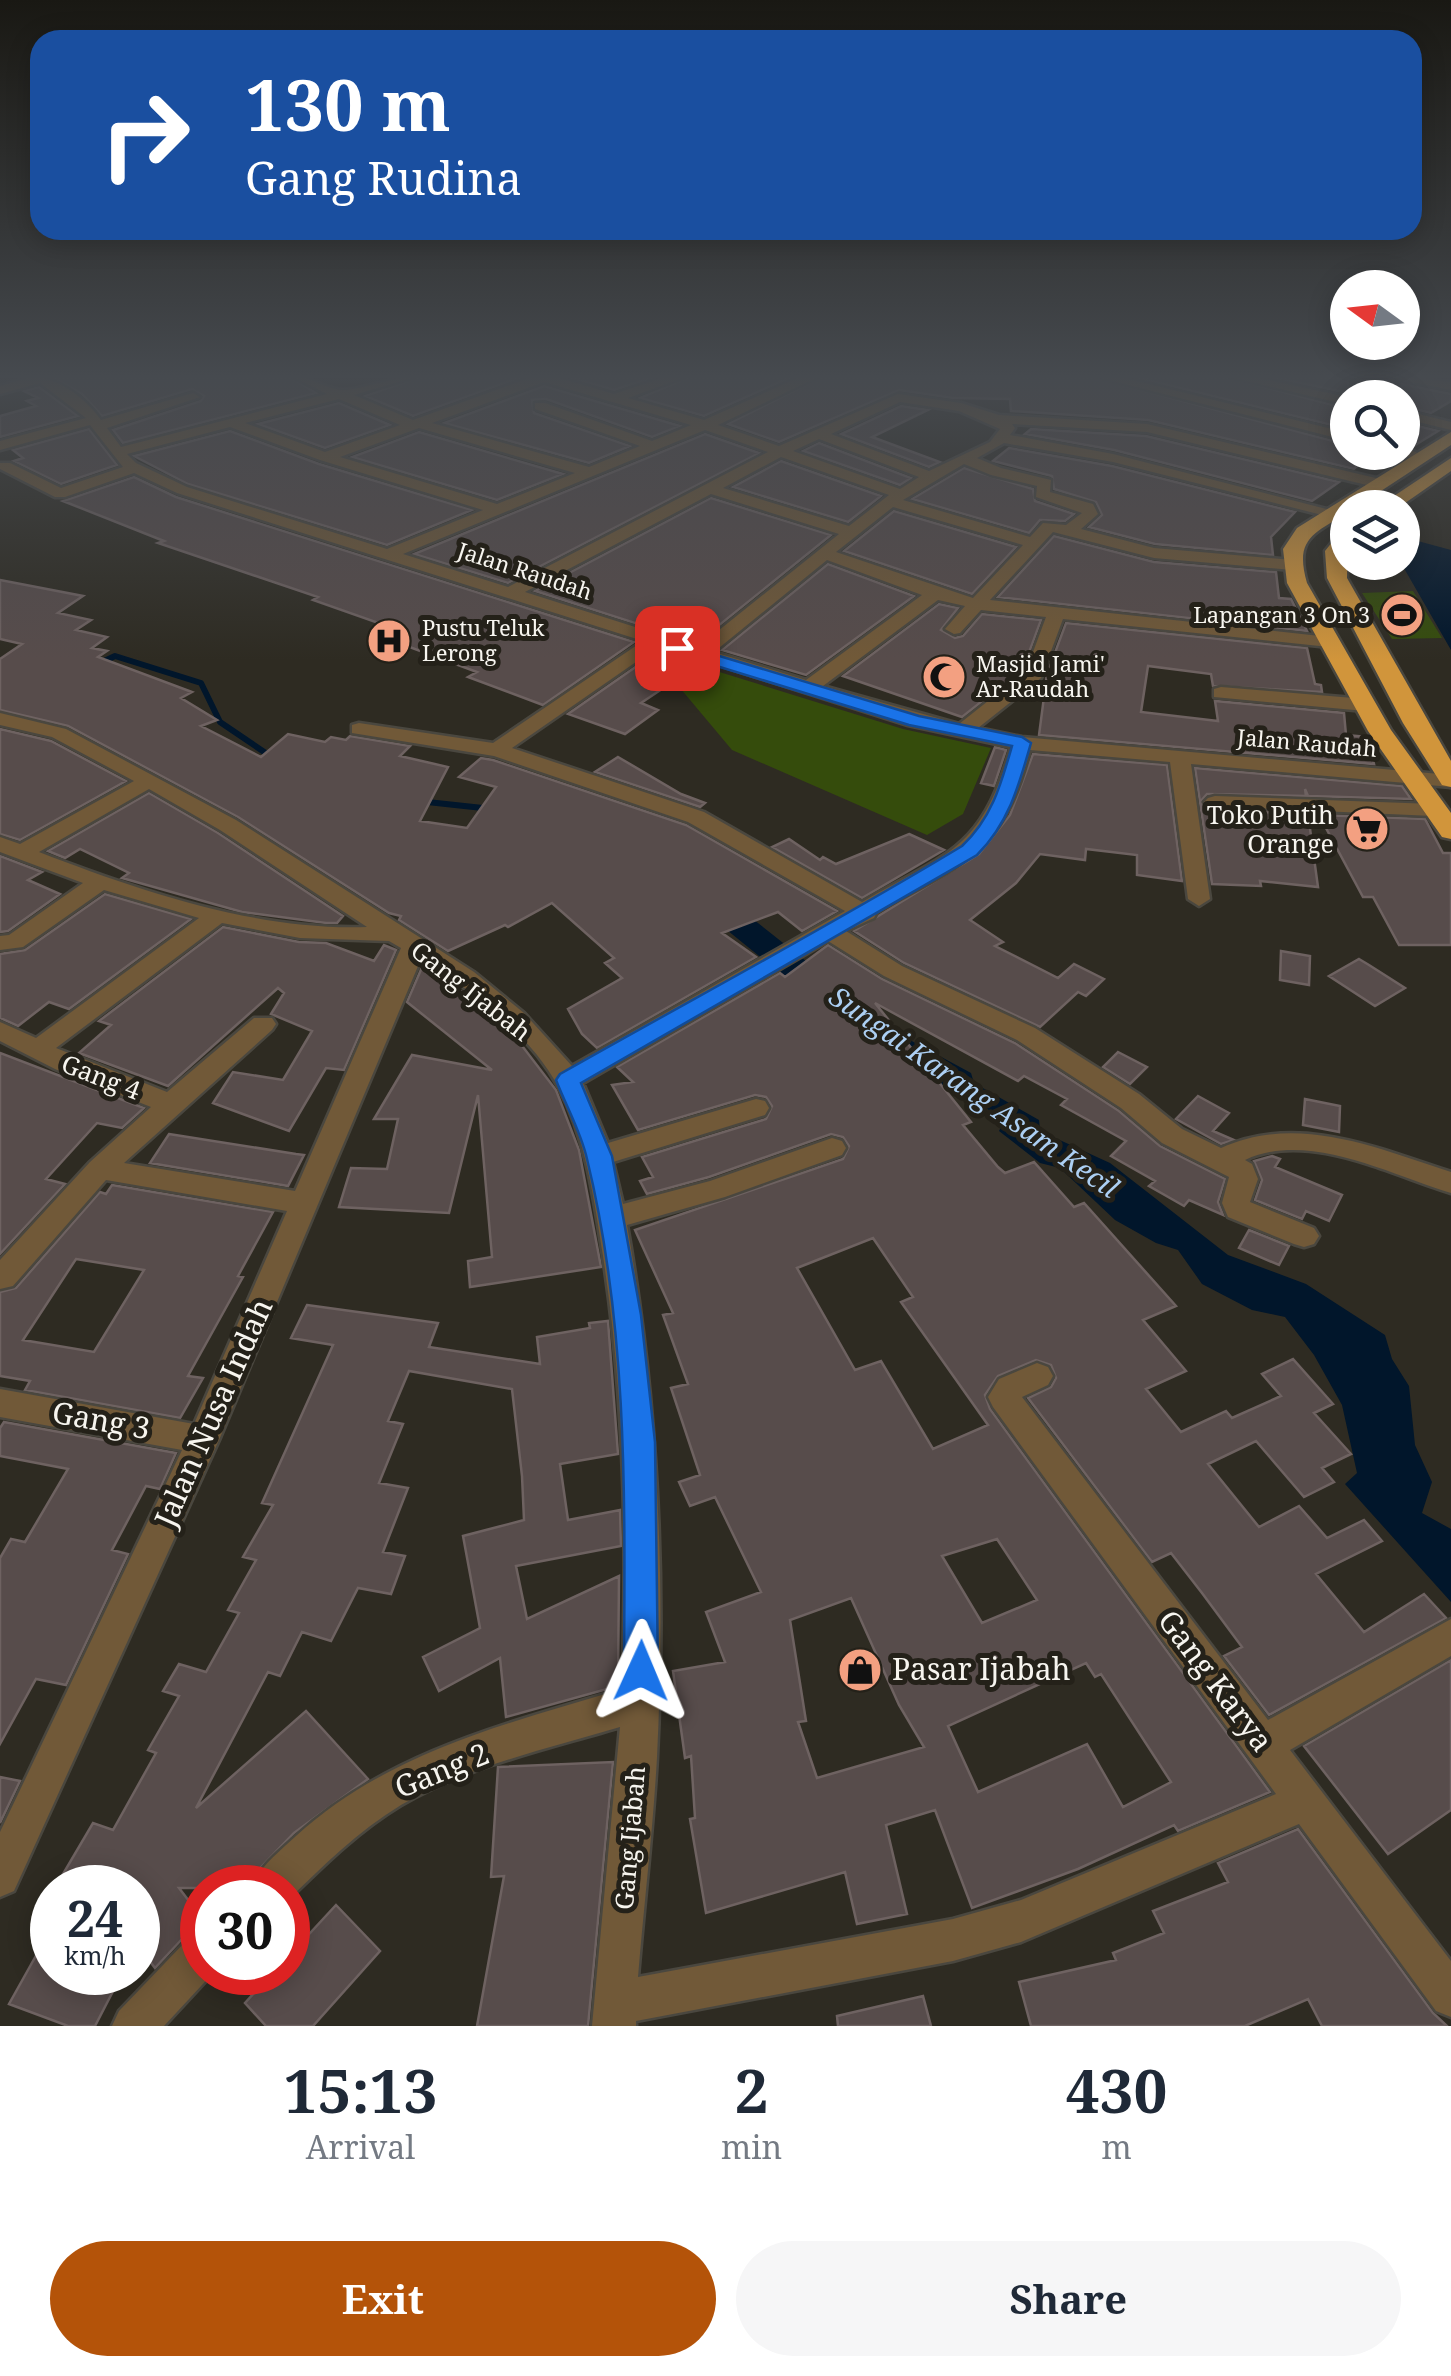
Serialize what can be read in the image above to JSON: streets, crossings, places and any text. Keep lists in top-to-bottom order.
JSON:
{
  "streets": {
    "street": [
      "Jalan Raudah",
      "Gang Ijabah",
      "Gang 4",
      "Jalan Nusa Indah",
      "Gang 3",
      "Gang Karya",
      "Gang 2"
    ]
  },
  "crossings": [
    ["Gang Ijabah", "Jalan Nusa Indah"],
    ["Gang Ijabah", "Gang 2"],
    ["Jalan Nusa Indah", "Gang 3"]
  ],
  "water": ["Sungai Karang Asam Kecil"],
  "places": {
    "sports": ["Lapangan 3 On 3"],
    "hospital": ["Pustu Teluk Lerong"],
    "mosque": ["Masjid Jami' Ar-Raudah"],
    "supermarket": ["Toko Putih Orange"],
    "shop": ["Pasar Ijabah"]
  },
  "north": "left",
  "page": {
    "turn": ["130 m", "Gang Rudina"],
    "speed": "24 km/h",
    "limit": "30",
    "eta": [
      "15:13",
      "Arrival",
      "2",
      "min",
      "430",
      "m"
    ],
    "buttons": ["Exit", "Share"]
  }
}
